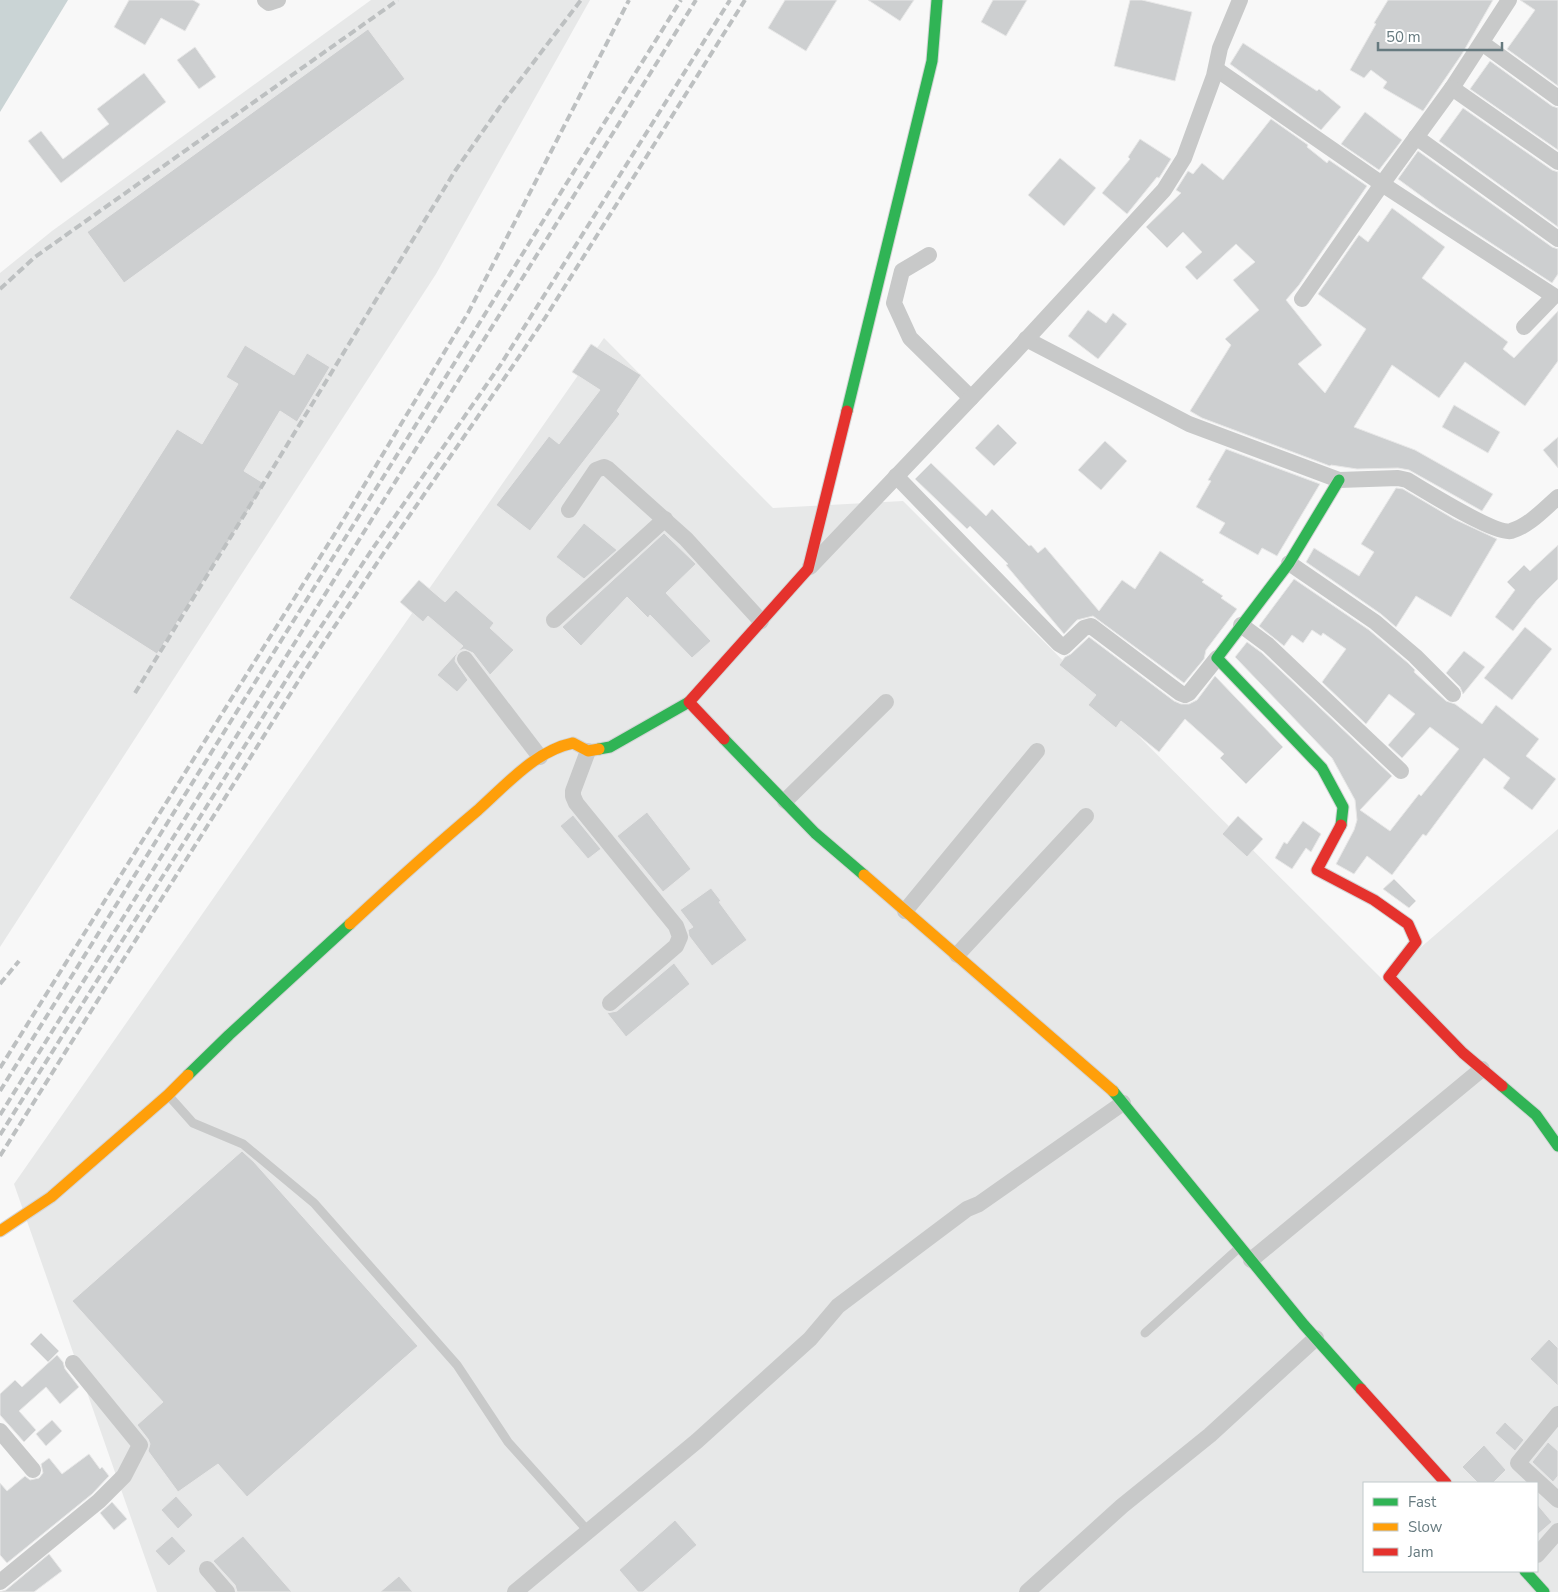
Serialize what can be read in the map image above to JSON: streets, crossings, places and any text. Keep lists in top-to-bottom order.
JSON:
{
  "legend": ["Fast", "Slow", "Jam"],
  "scale_bar": "50 m"
}
